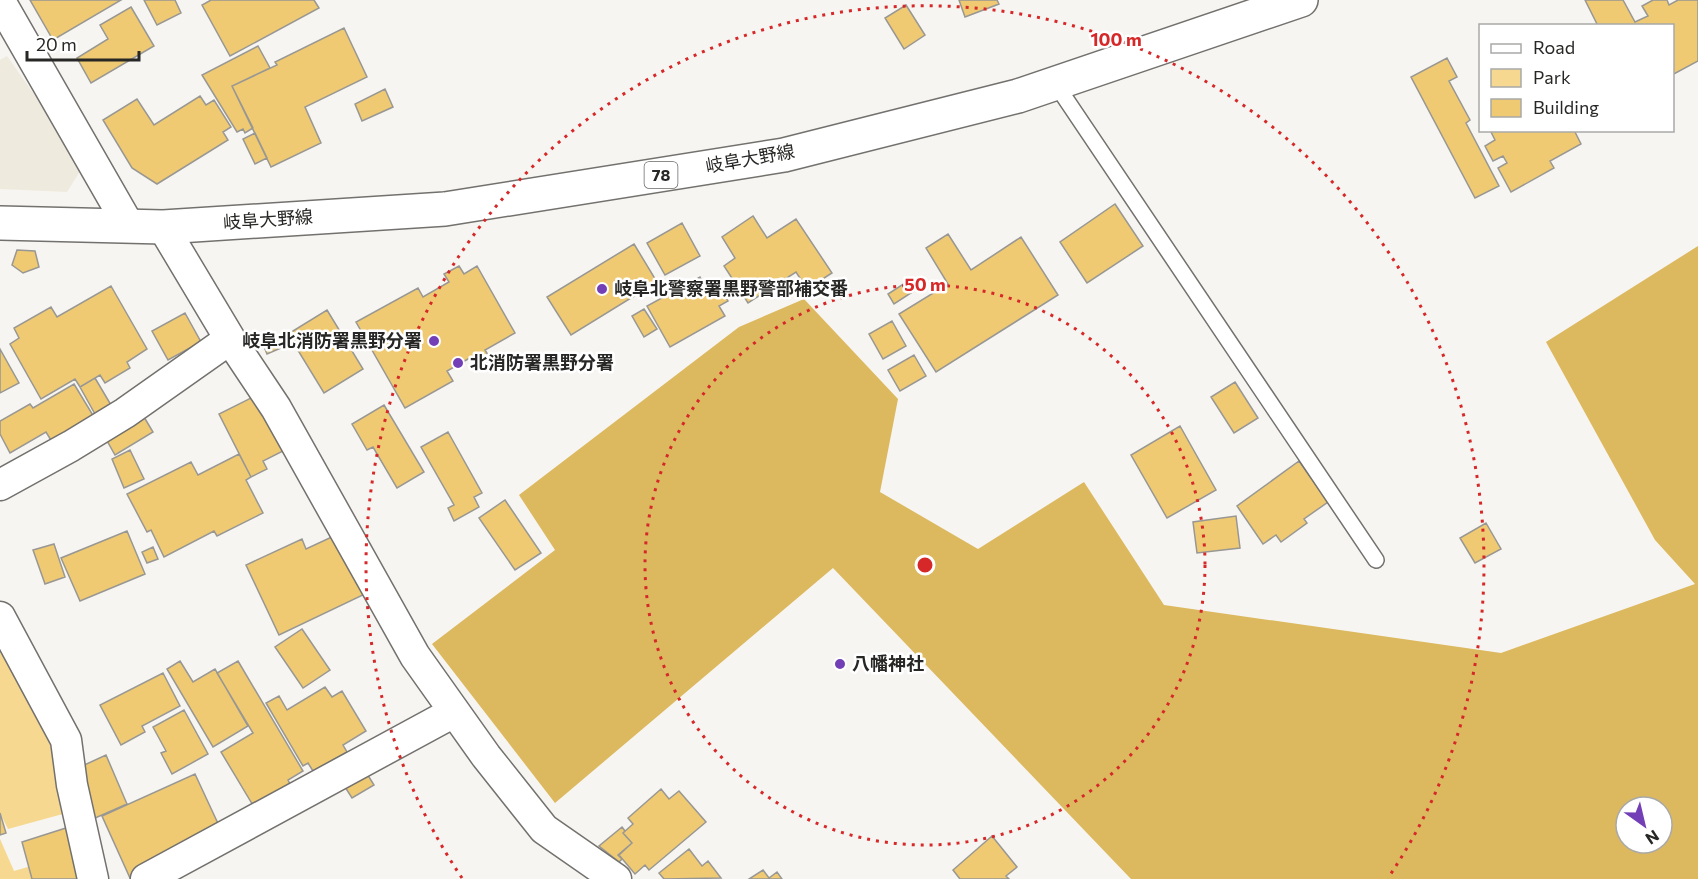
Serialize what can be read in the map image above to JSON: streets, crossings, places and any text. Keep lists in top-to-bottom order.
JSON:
{
  "streets": {
    "main road": ["岐阜大野線", "78"]
  },
  "places": [
    "岐阜北警察署黒野警部補交番",
    "岐阜北消防署黒野分署",
    "北消防署黒野分署",
    "八幡神社"
  ],
  "legend": ["Road", "Park", "Building"],
  "scale_bar": "20 m",
  "north": "bottom right",
  "rings": ["100 m", "50 m"]
}
